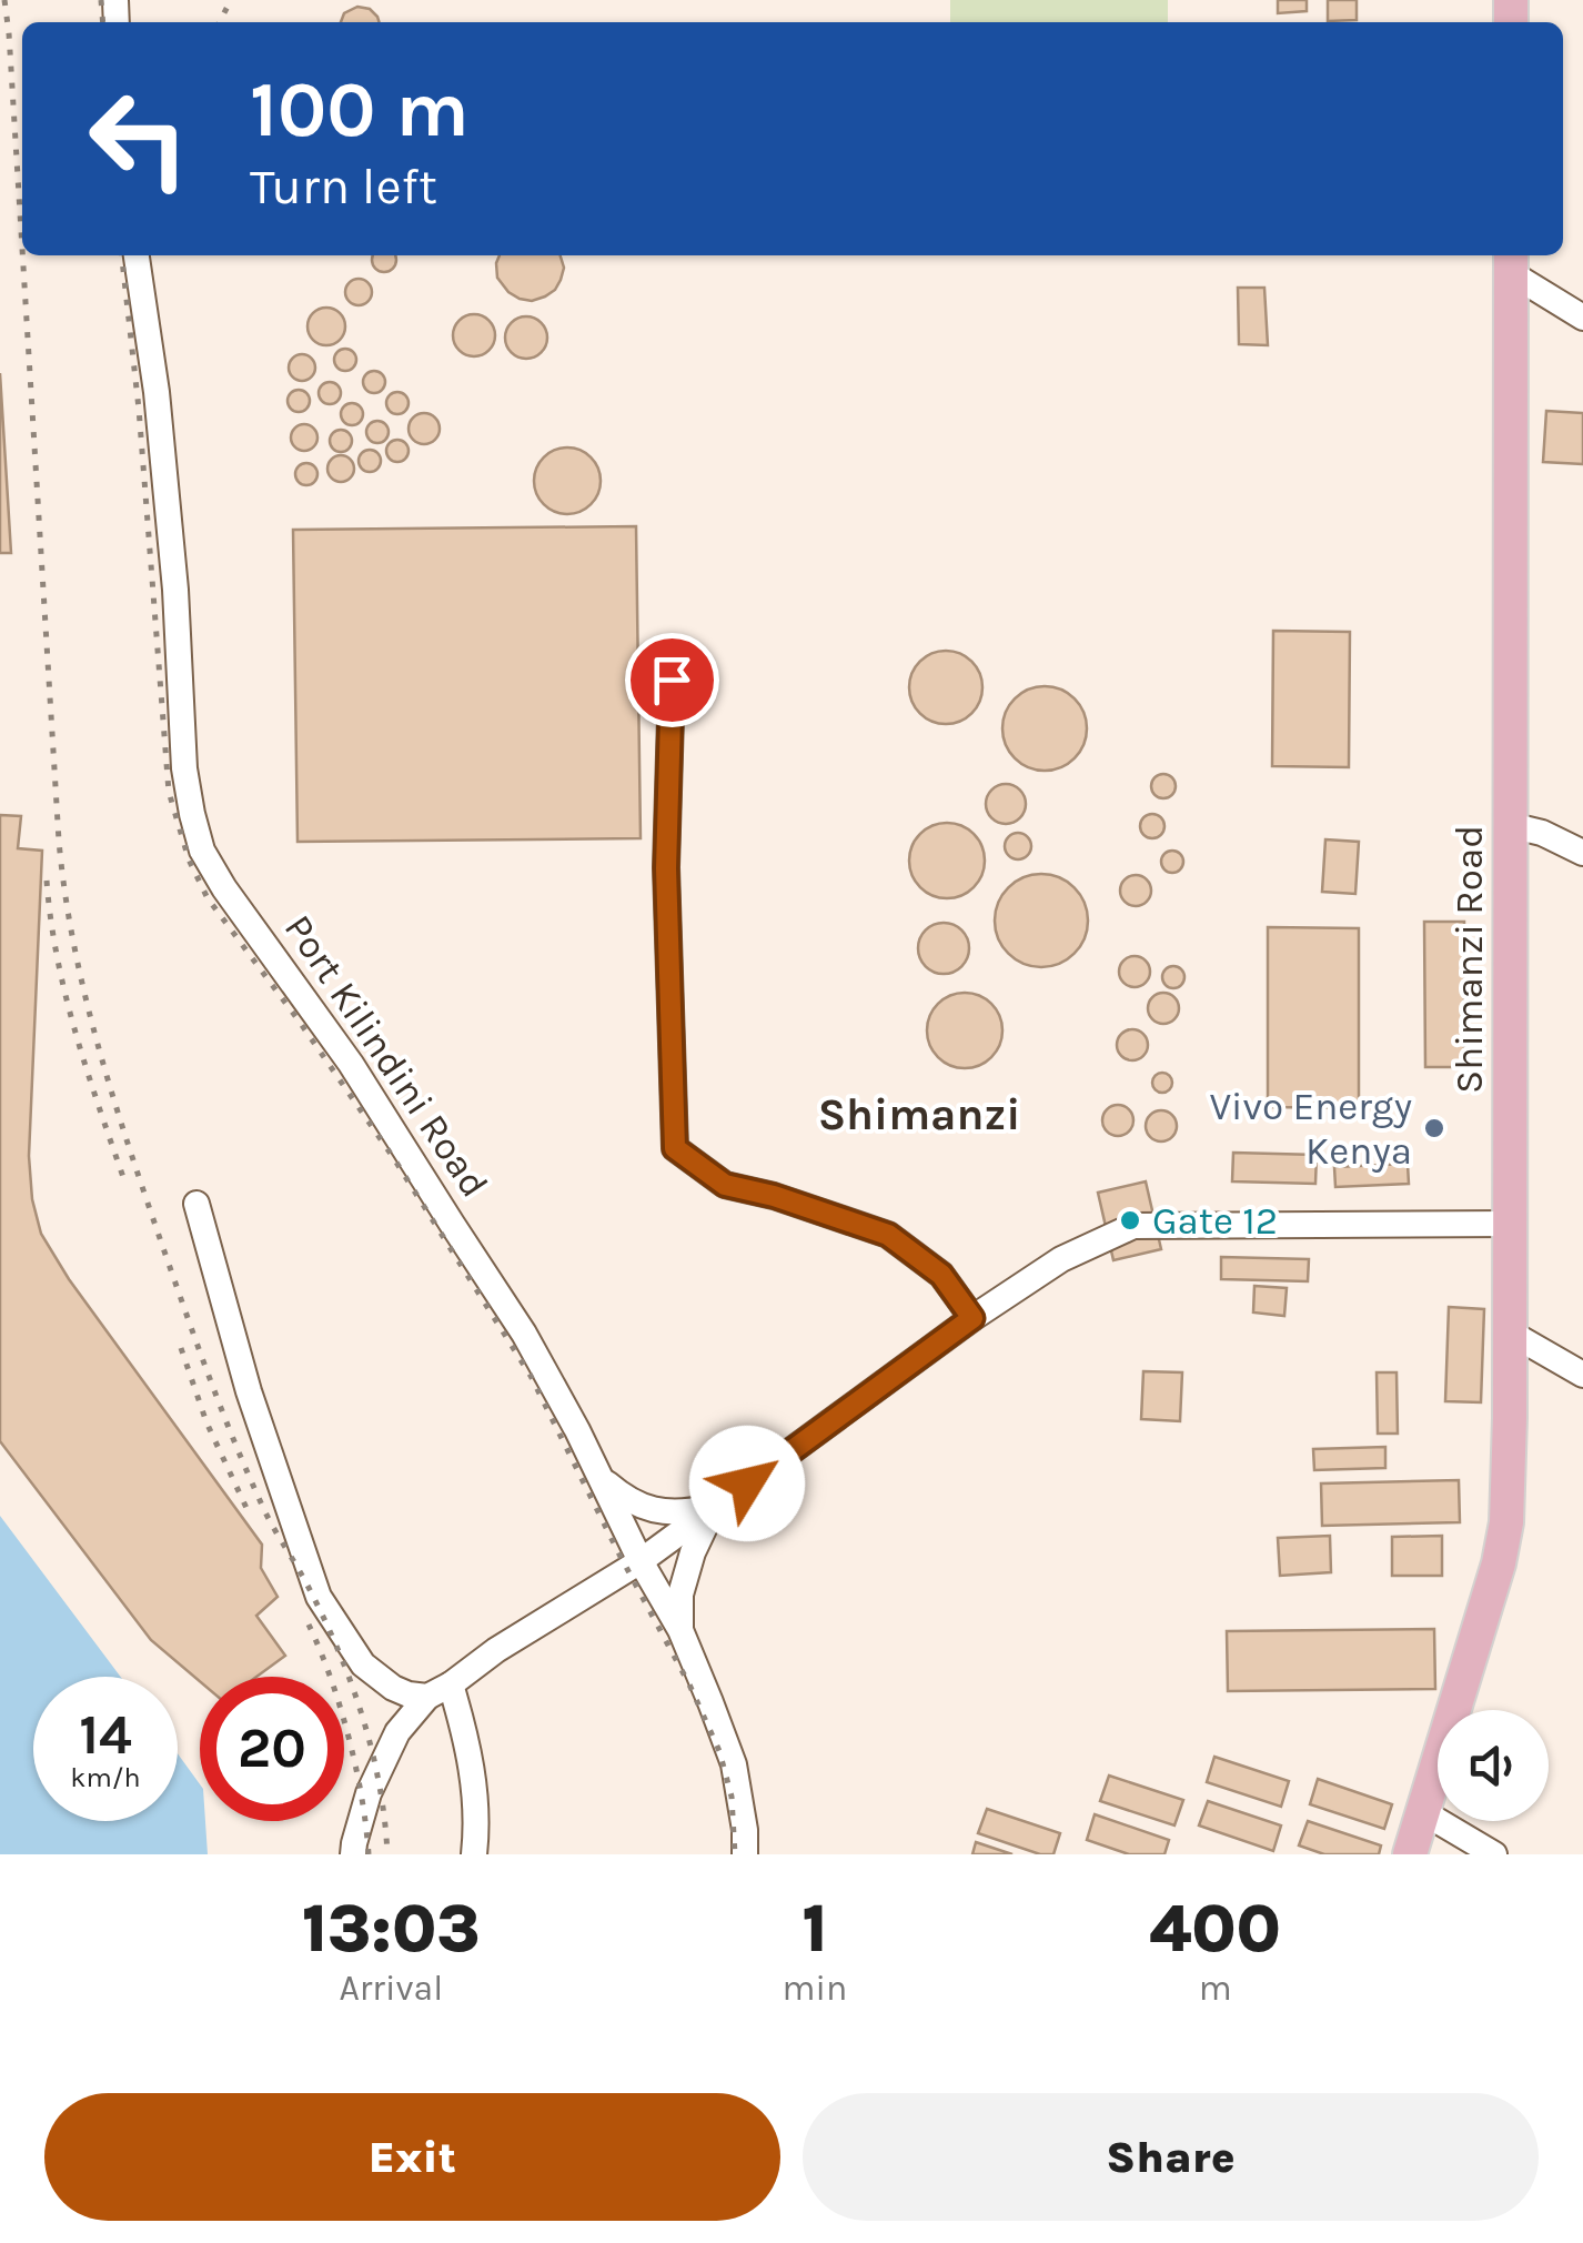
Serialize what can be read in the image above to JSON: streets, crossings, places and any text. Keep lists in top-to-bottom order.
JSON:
{
  "streets": {
    "main road": ["Shimanzi Road"],
    "street": ["Port Kilindini Road"]
  },
  "districts": ["Shimanzi"],
  "places": ["Vivo Energy Kenya", "Gate 12"],
  "page": {
    "turn": ["100 m", "Turn left"],
    "speed": "14 km/h",
    "limit": "20",
    "eta": [
      "13:03",
      "Arrival",
      "1",
      "min",
      "400",
      "m"
    ],
    "buttons": ["Exit", "Share"]
  }
}
